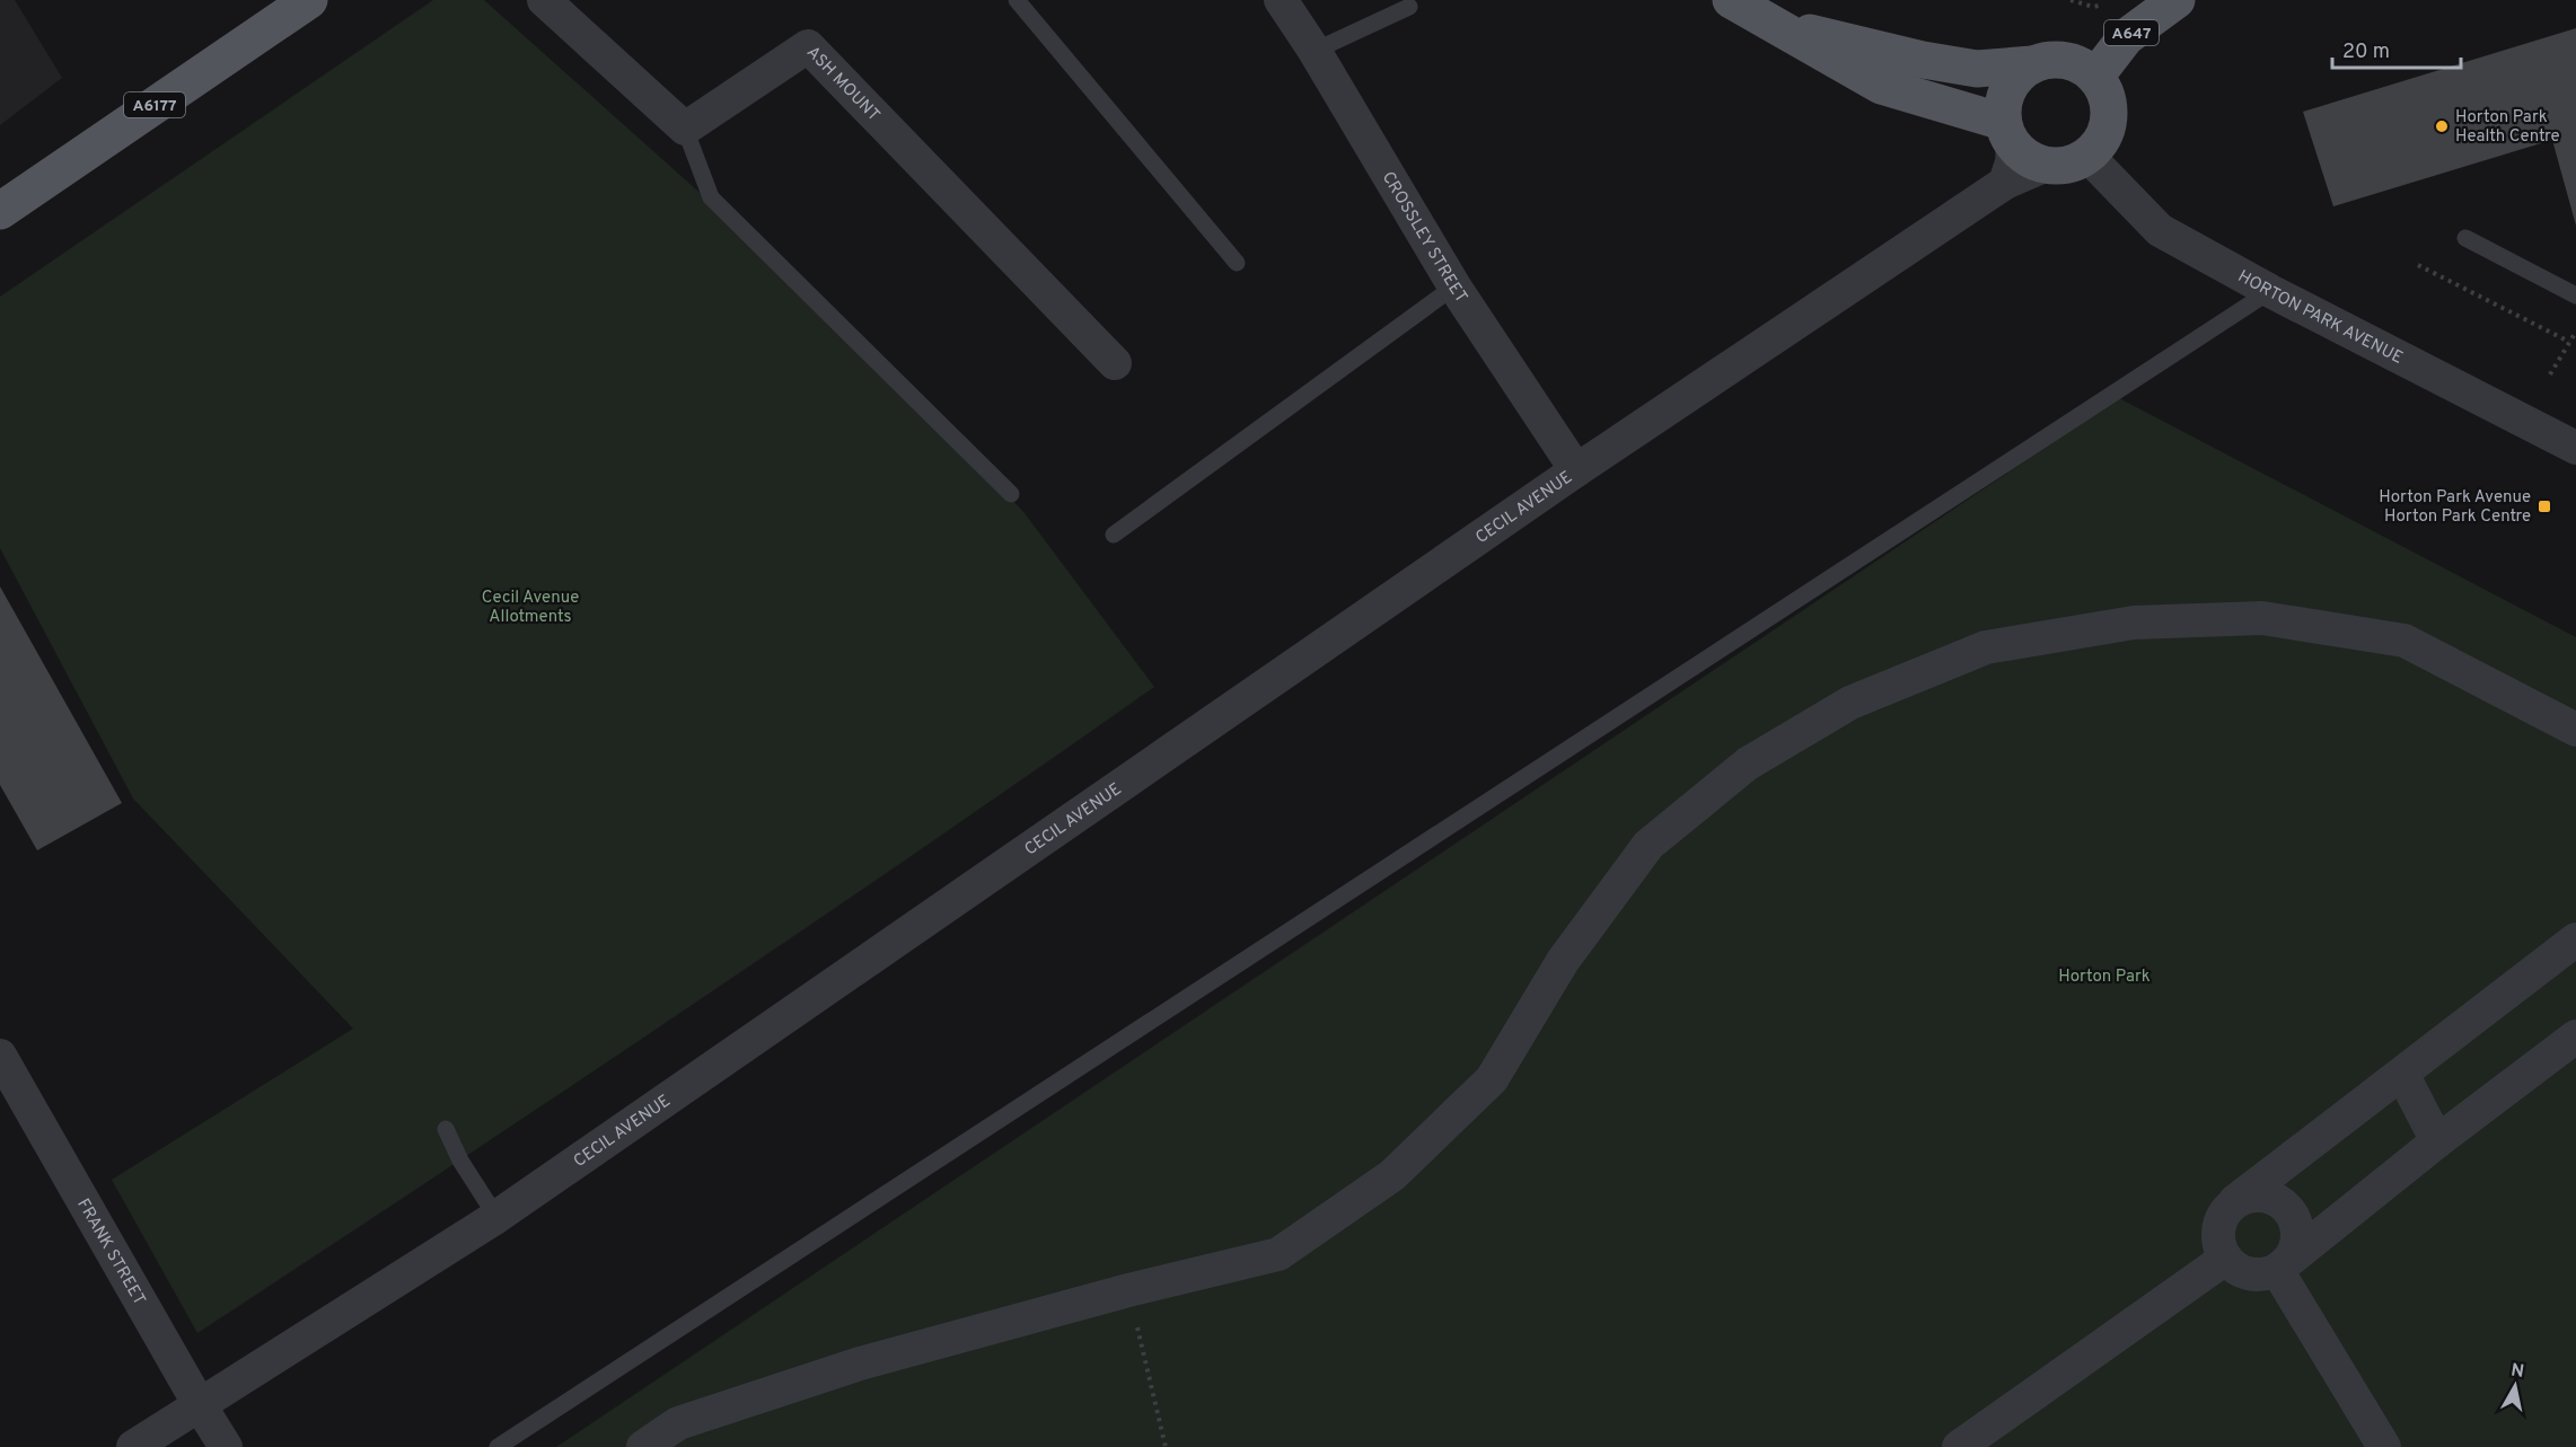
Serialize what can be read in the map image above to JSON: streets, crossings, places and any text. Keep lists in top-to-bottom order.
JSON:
{
  "streets": {
    "main road": ["A647", "A6177"],
    "street": [
      "ASH MOUNT",
      "CROSSLEY STREET",
      "HORTON PARK AVENUE",
      "CECIL AVENUE",
      "FRANK STREET"
    ]
  },
  "crossings": [
    ["A647", "HORTON PARK AVENUE"],
    ["A647", "CECIL AVENUE"],
    ["CROSSLEY STREET", "CECIL AVENUE"],
    ["HORTON PARK AVENUE", "CECIL AVENUE"],
    ["CECIL AVENUE", "FRANK STREET"]
  ],
  "parks": ["Cecil Avenue Allotments", "Horton Park"],
  "places": {
    "other": ["Horton Park Health Centre"],
    "transit": ["Horton Park Avenue Horton Park Centre"]
  },
  "scale_bar": "20 m",
  "north": "top"
}
